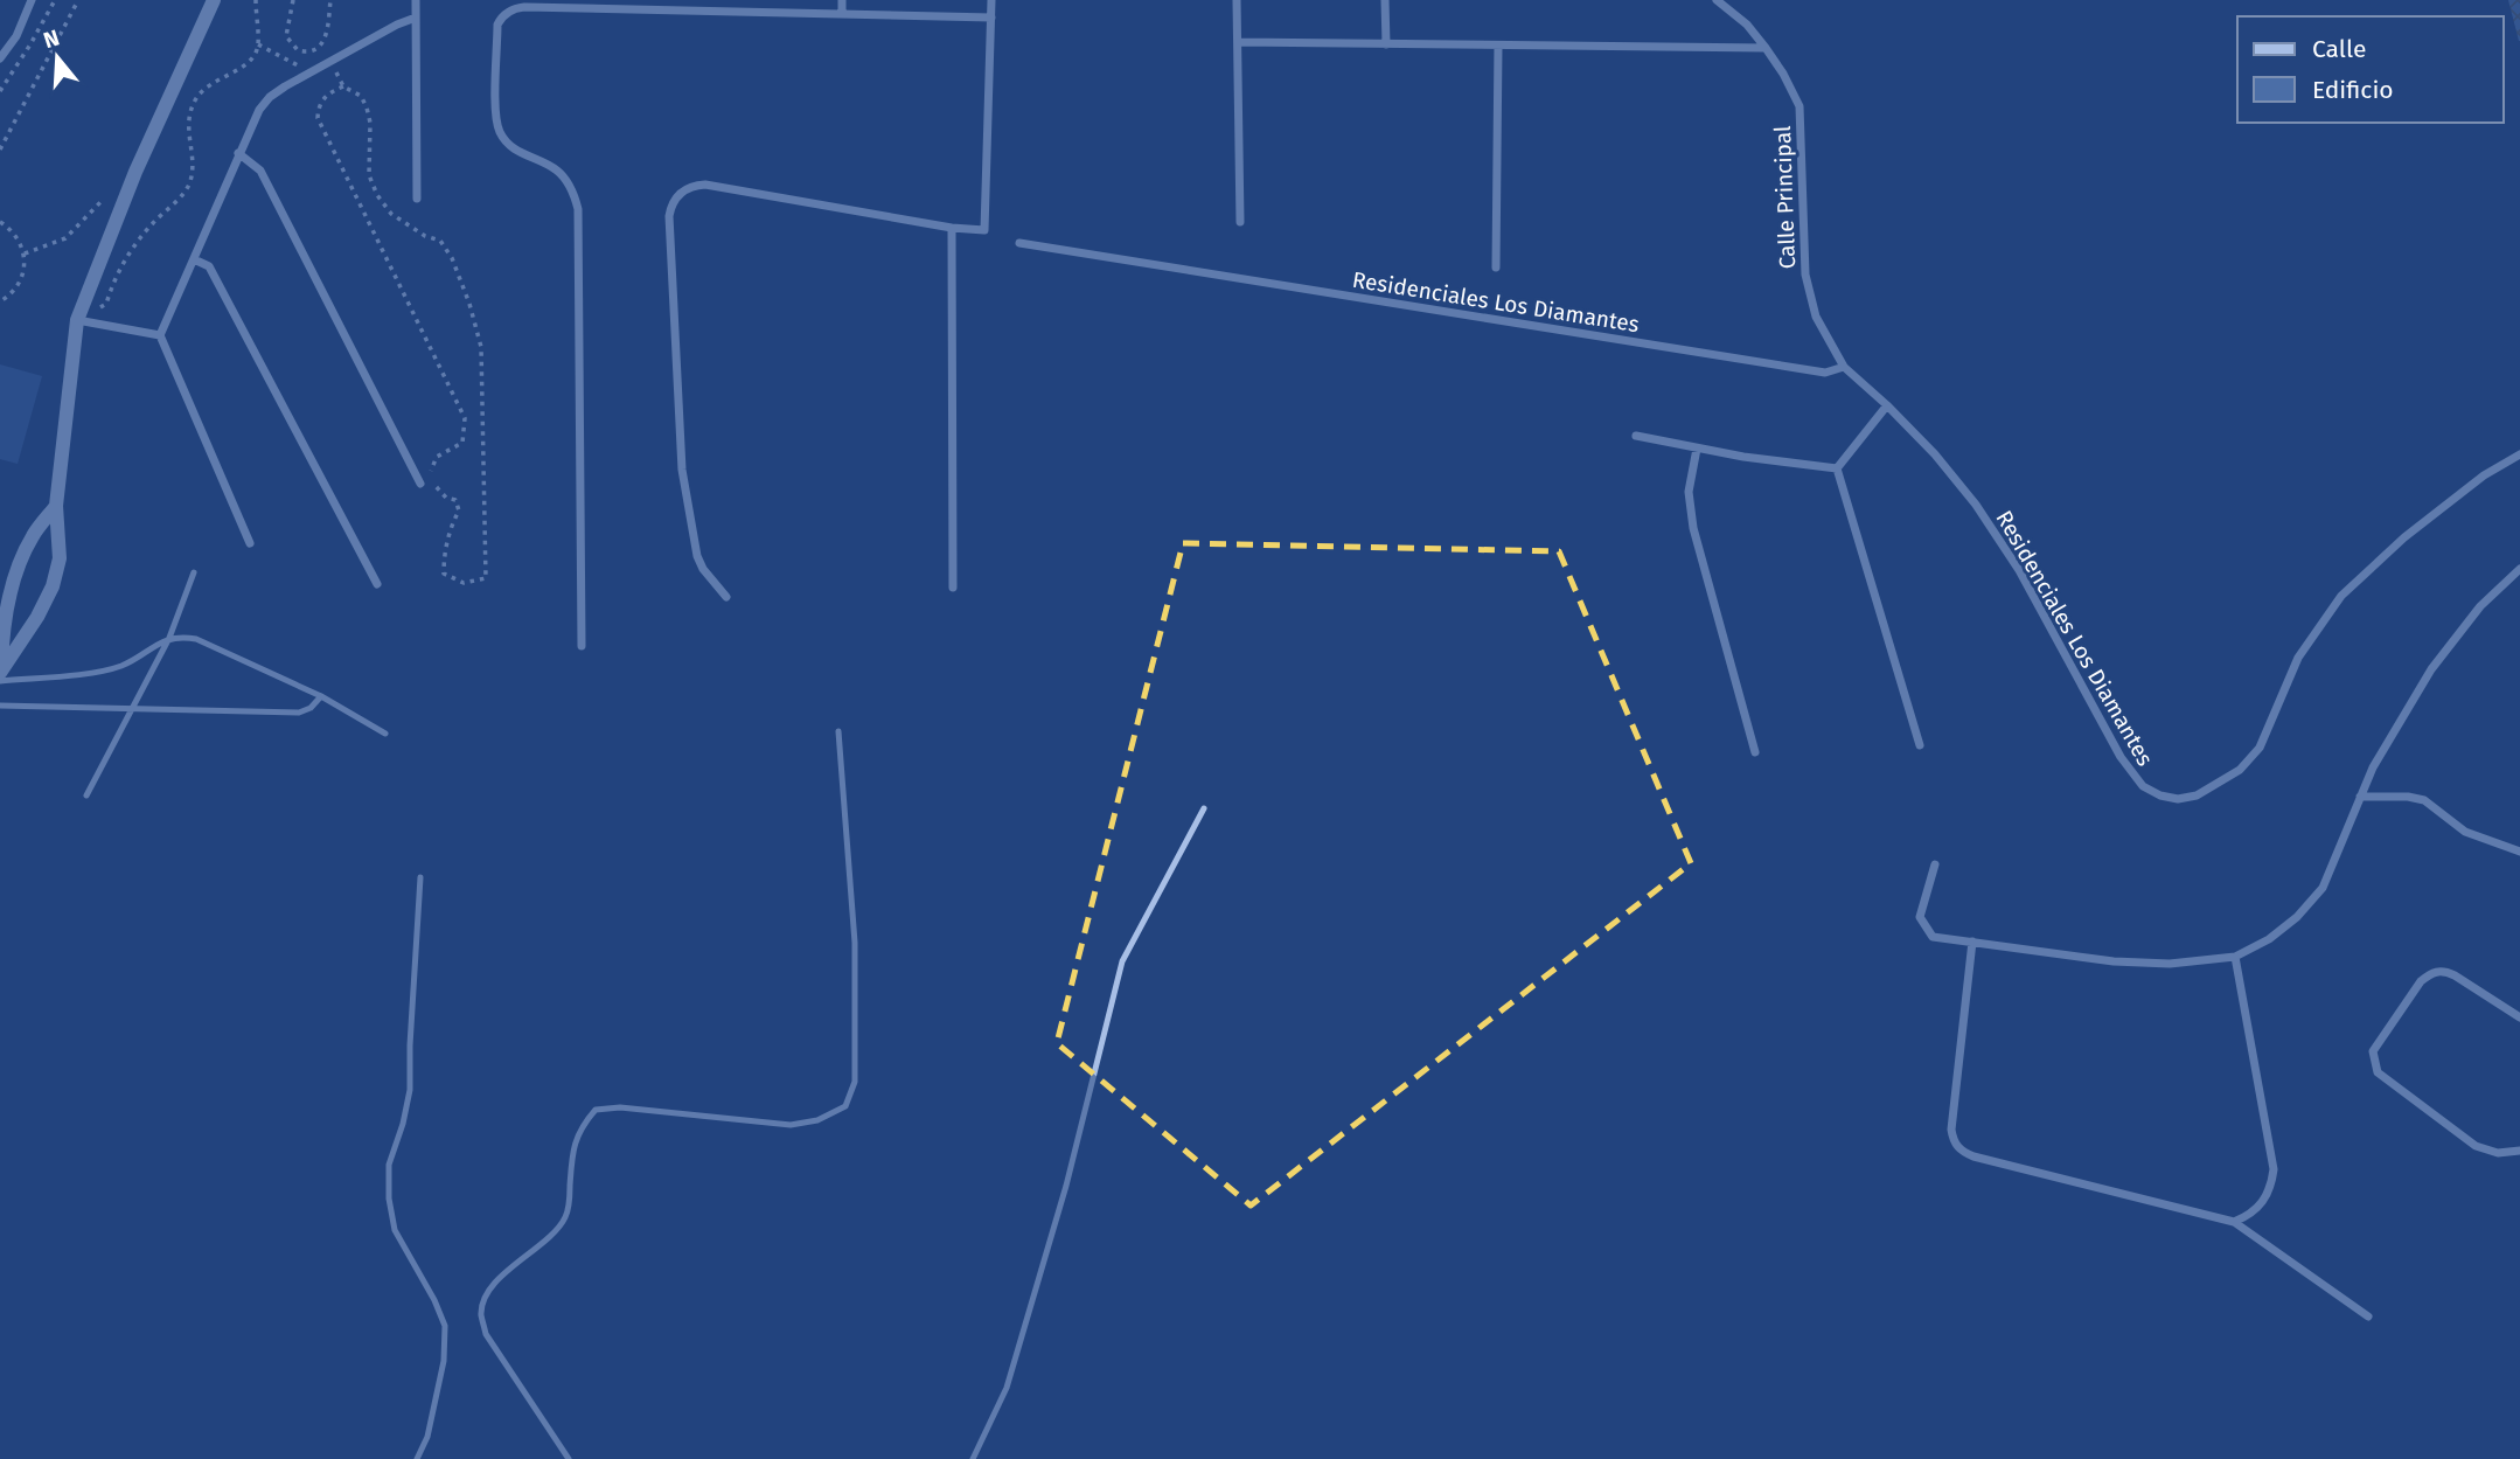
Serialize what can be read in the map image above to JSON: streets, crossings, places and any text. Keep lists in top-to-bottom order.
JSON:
{
  "streets": {
    "street": ["Calle Principal", "Residenciales Los Diamantes"]
  },
  "crossings": [
    ["Calle Principal", "Residenciales Los Diamantes"]
  ],
  "legend": ["Calle", "Edificio"],
  "north": "top"
}
